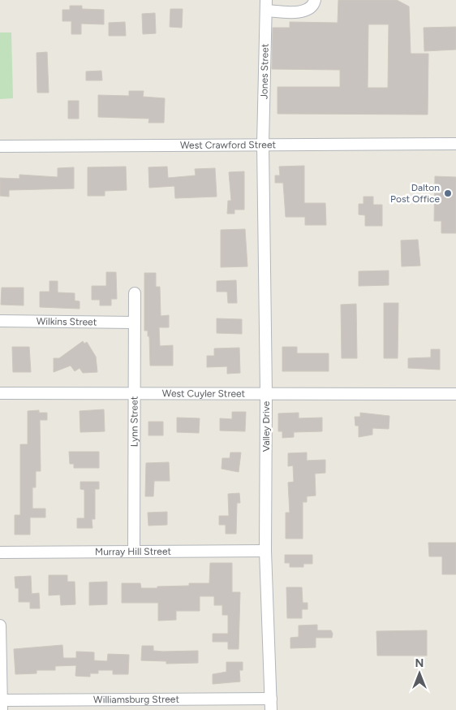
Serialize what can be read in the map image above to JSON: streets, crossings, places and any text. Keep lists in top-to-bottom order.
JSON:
{
  "streets": {
    "street": [
      "Jones Street",
      "West Crawford Street",
      "Wilkins Street",
      "West Cuyler Street",
      "Lynn Street",
      "Valley Drive",
      "Murray Hill Street",
      "Williamsburg Street"
    ]
  },
  "crossings": [
    ["Jones Street", "West Crawford Street"],
    ["Jones Street", "Valley Drive"],
    ["West Crawford Street", "Valley Drive"],
    ["Wilkins Street", "Lynn Street"],
    ["West Cuyler Street", "Lynn Street"],
    ["West Cuyler Street", "Valley Drive"],
    ["Lynn Street", "Murray Hill Street"],
    ["Valley Drive", "Murray Hill Street"],
    ["Valley Drive", "Williamsburg Street"]
  ],
  "places": ["Dalton Post Office"],
  "north": "top"
}
